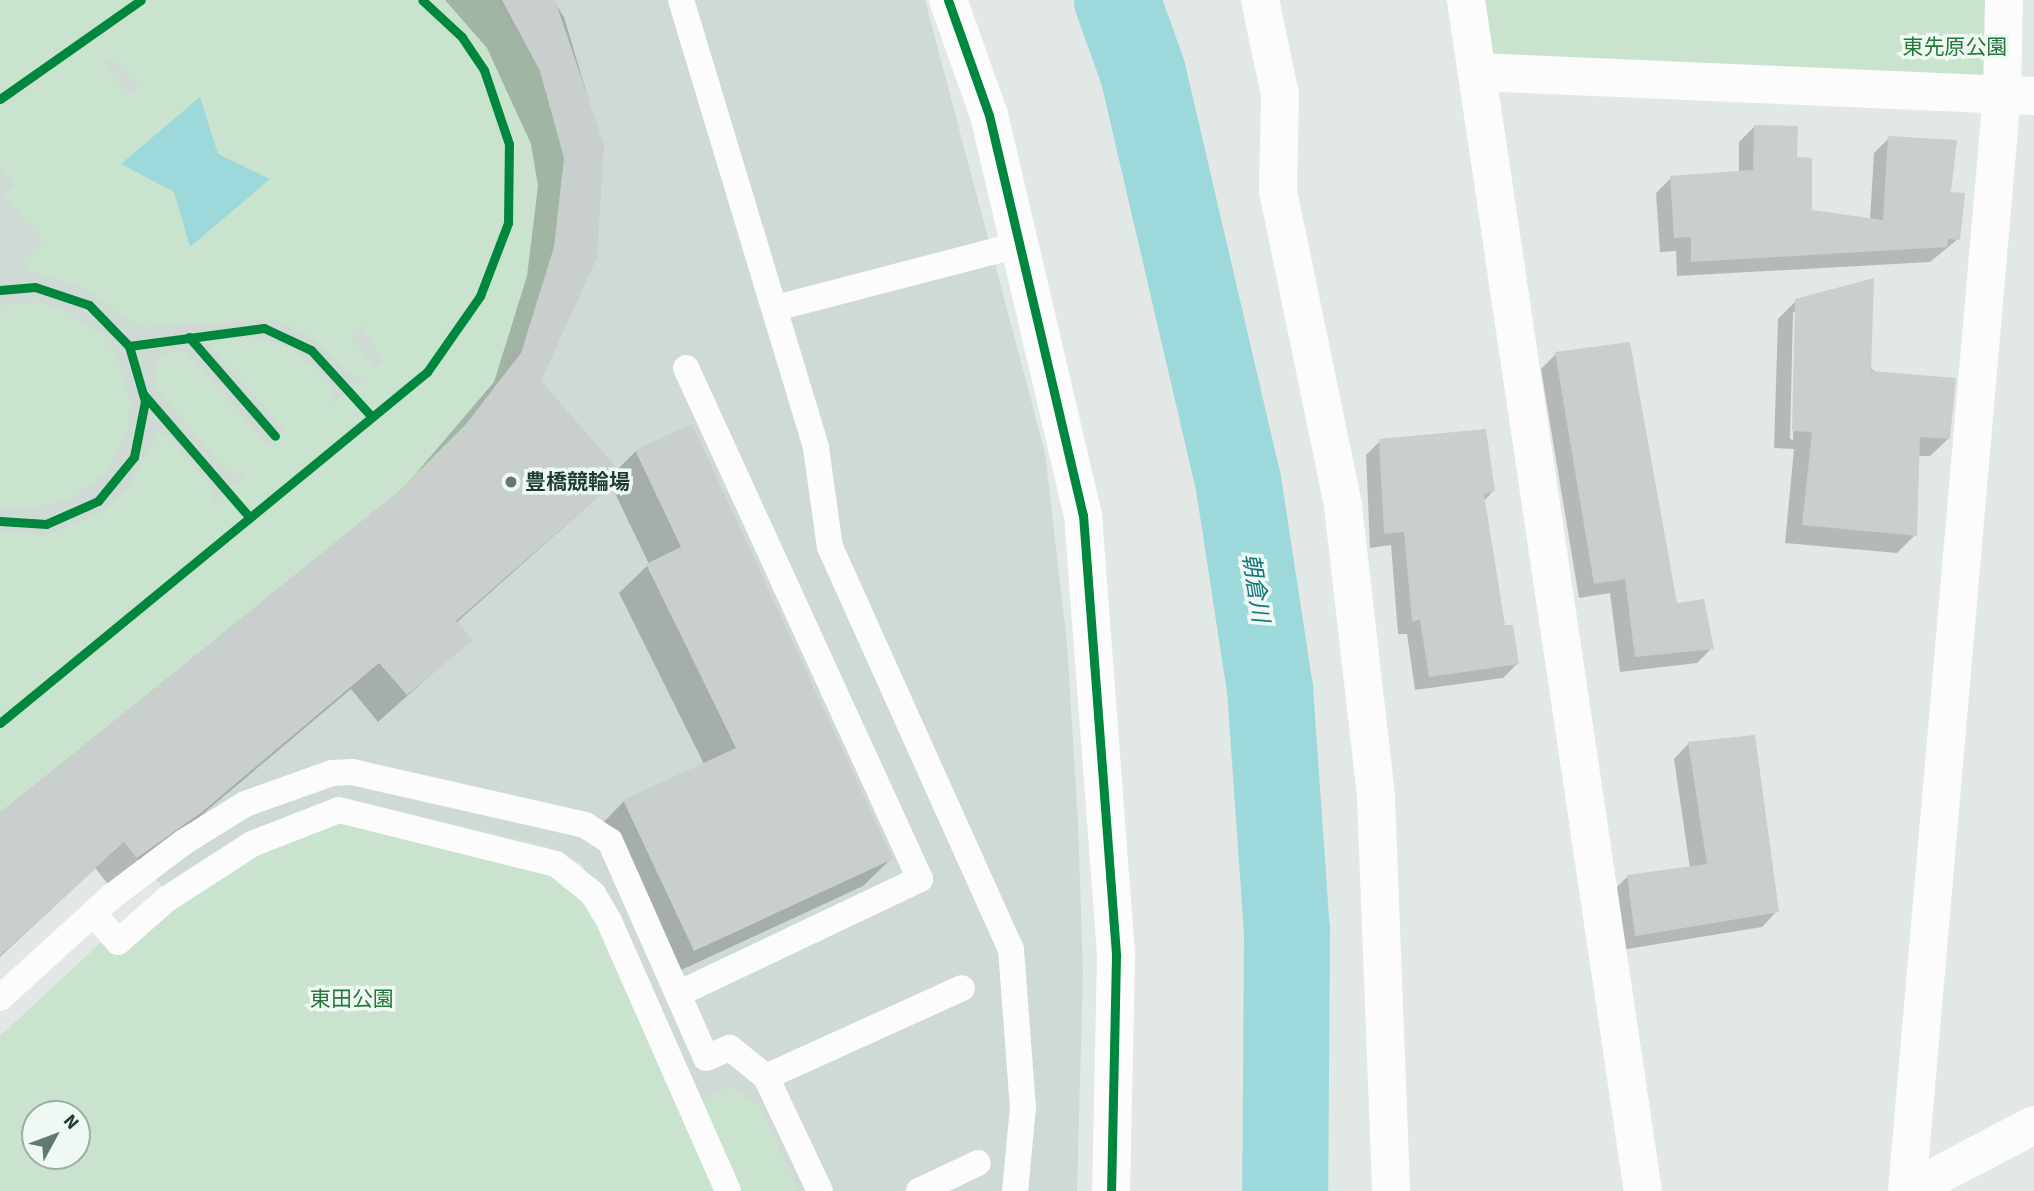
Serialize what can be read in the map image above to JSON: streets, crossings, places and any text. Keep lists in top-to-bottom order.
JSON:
{
  "water": ["朝倉川"],
  "parks": ["東先原公園", "東田公園"],
  "places": ["豊橋競輪場"],
  "north": "top right"
}
